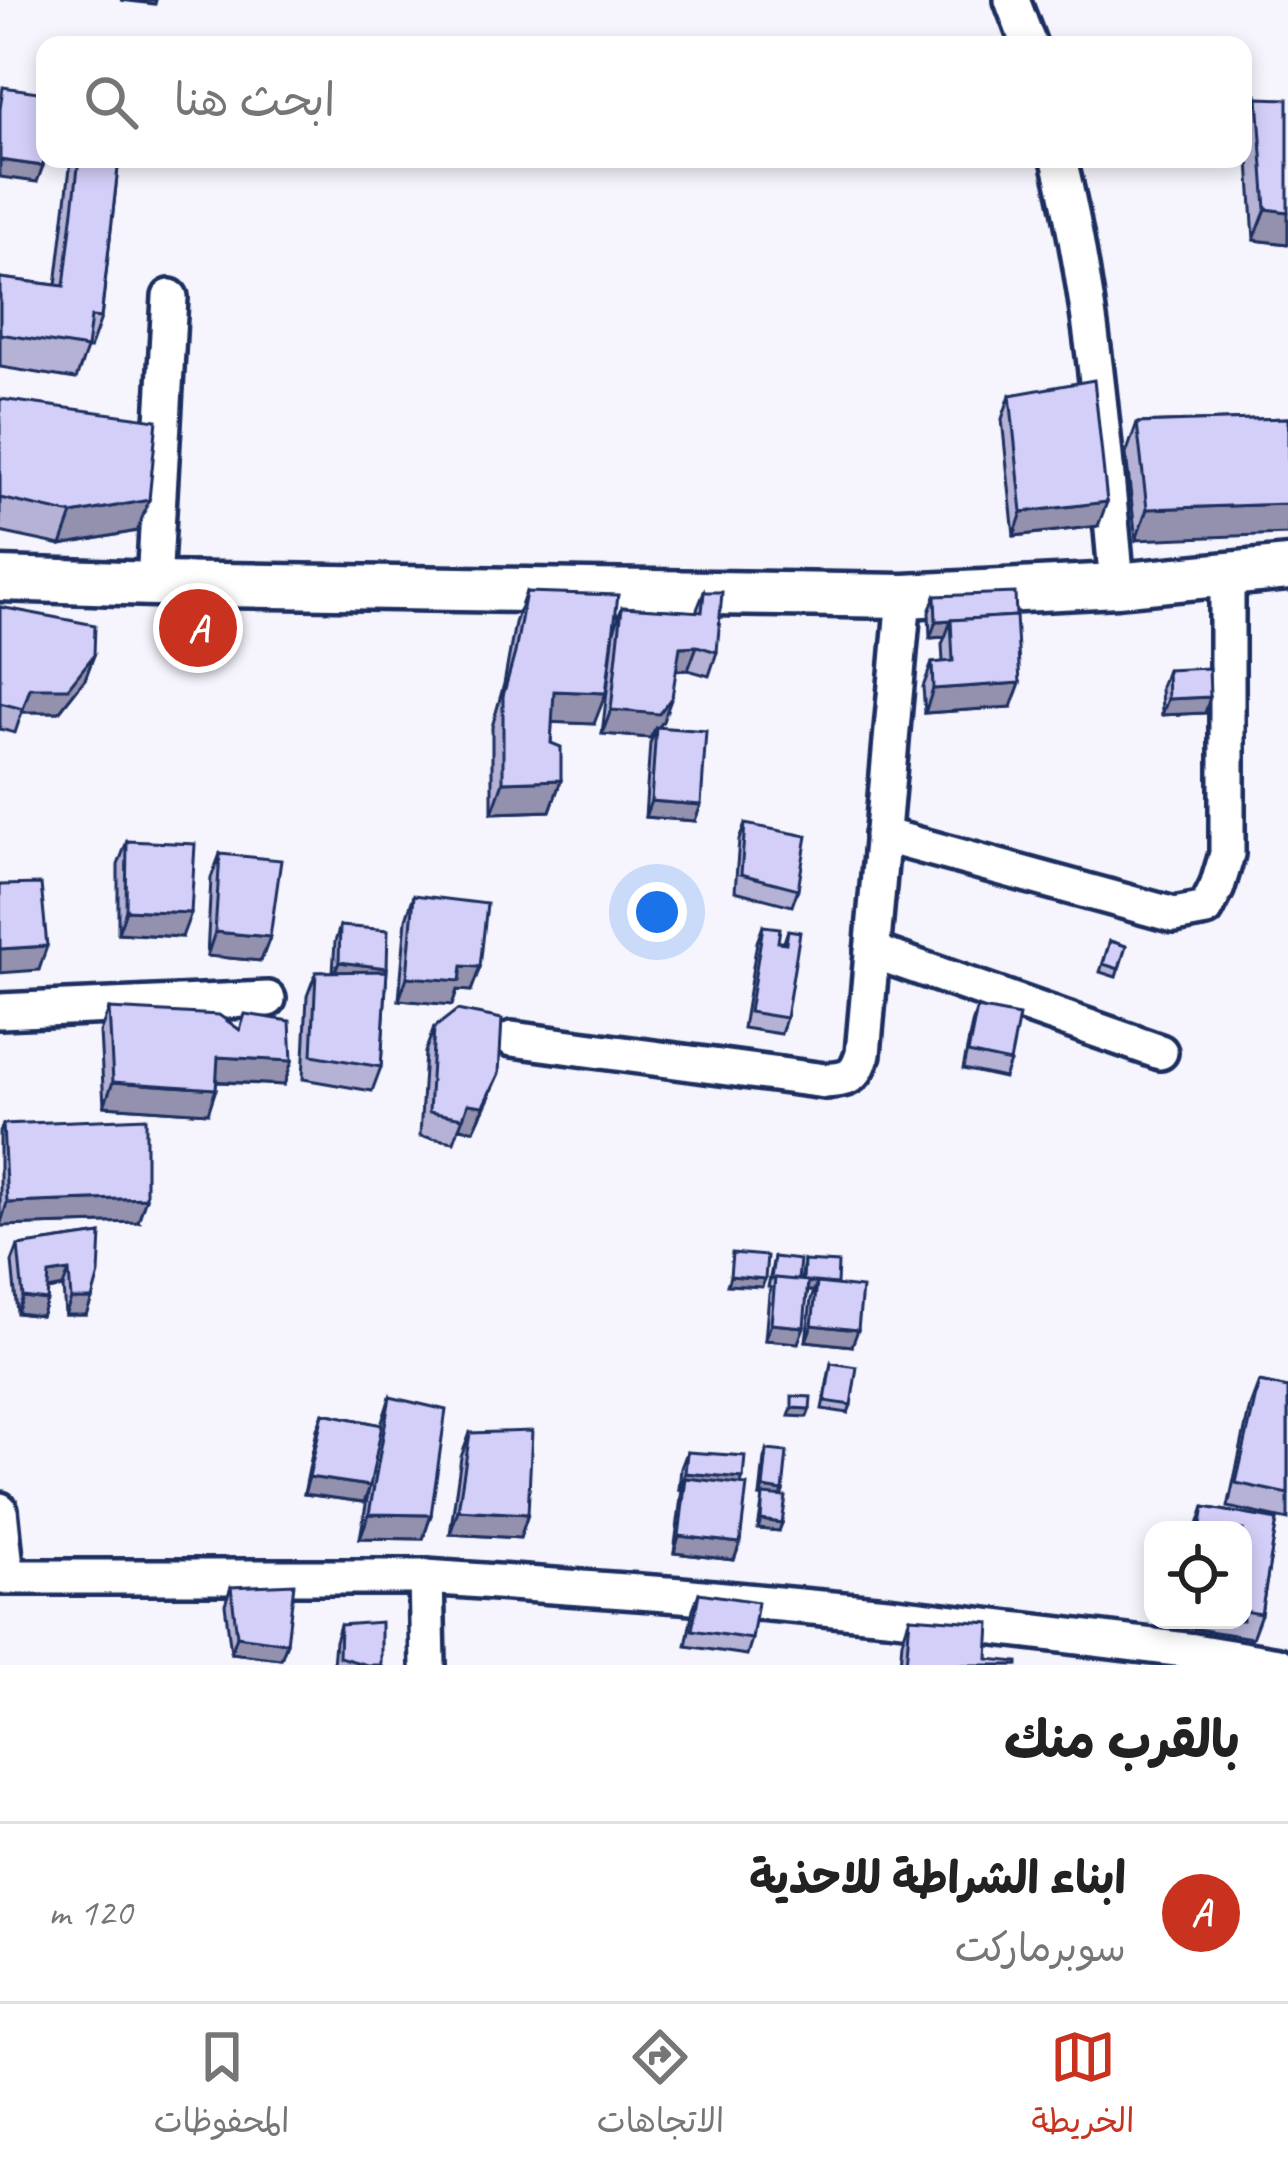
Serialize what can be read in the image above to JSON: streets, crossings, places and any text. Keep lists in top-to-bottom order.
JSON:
{
  "page": {
    "search": "ابحث هنا",
    "pins": "A",
    "heading": "بالقرب منك",
    "list": [
      {
        "mark": "A",
        "name": "ابناء الشراطة للاحذية",
        "note": "سوبرماركت",
        "value": "120 m"
      }
    ],
    "nav": ["الخريطة", "الاتجاهات", "المحفوظات"]
  }
}
